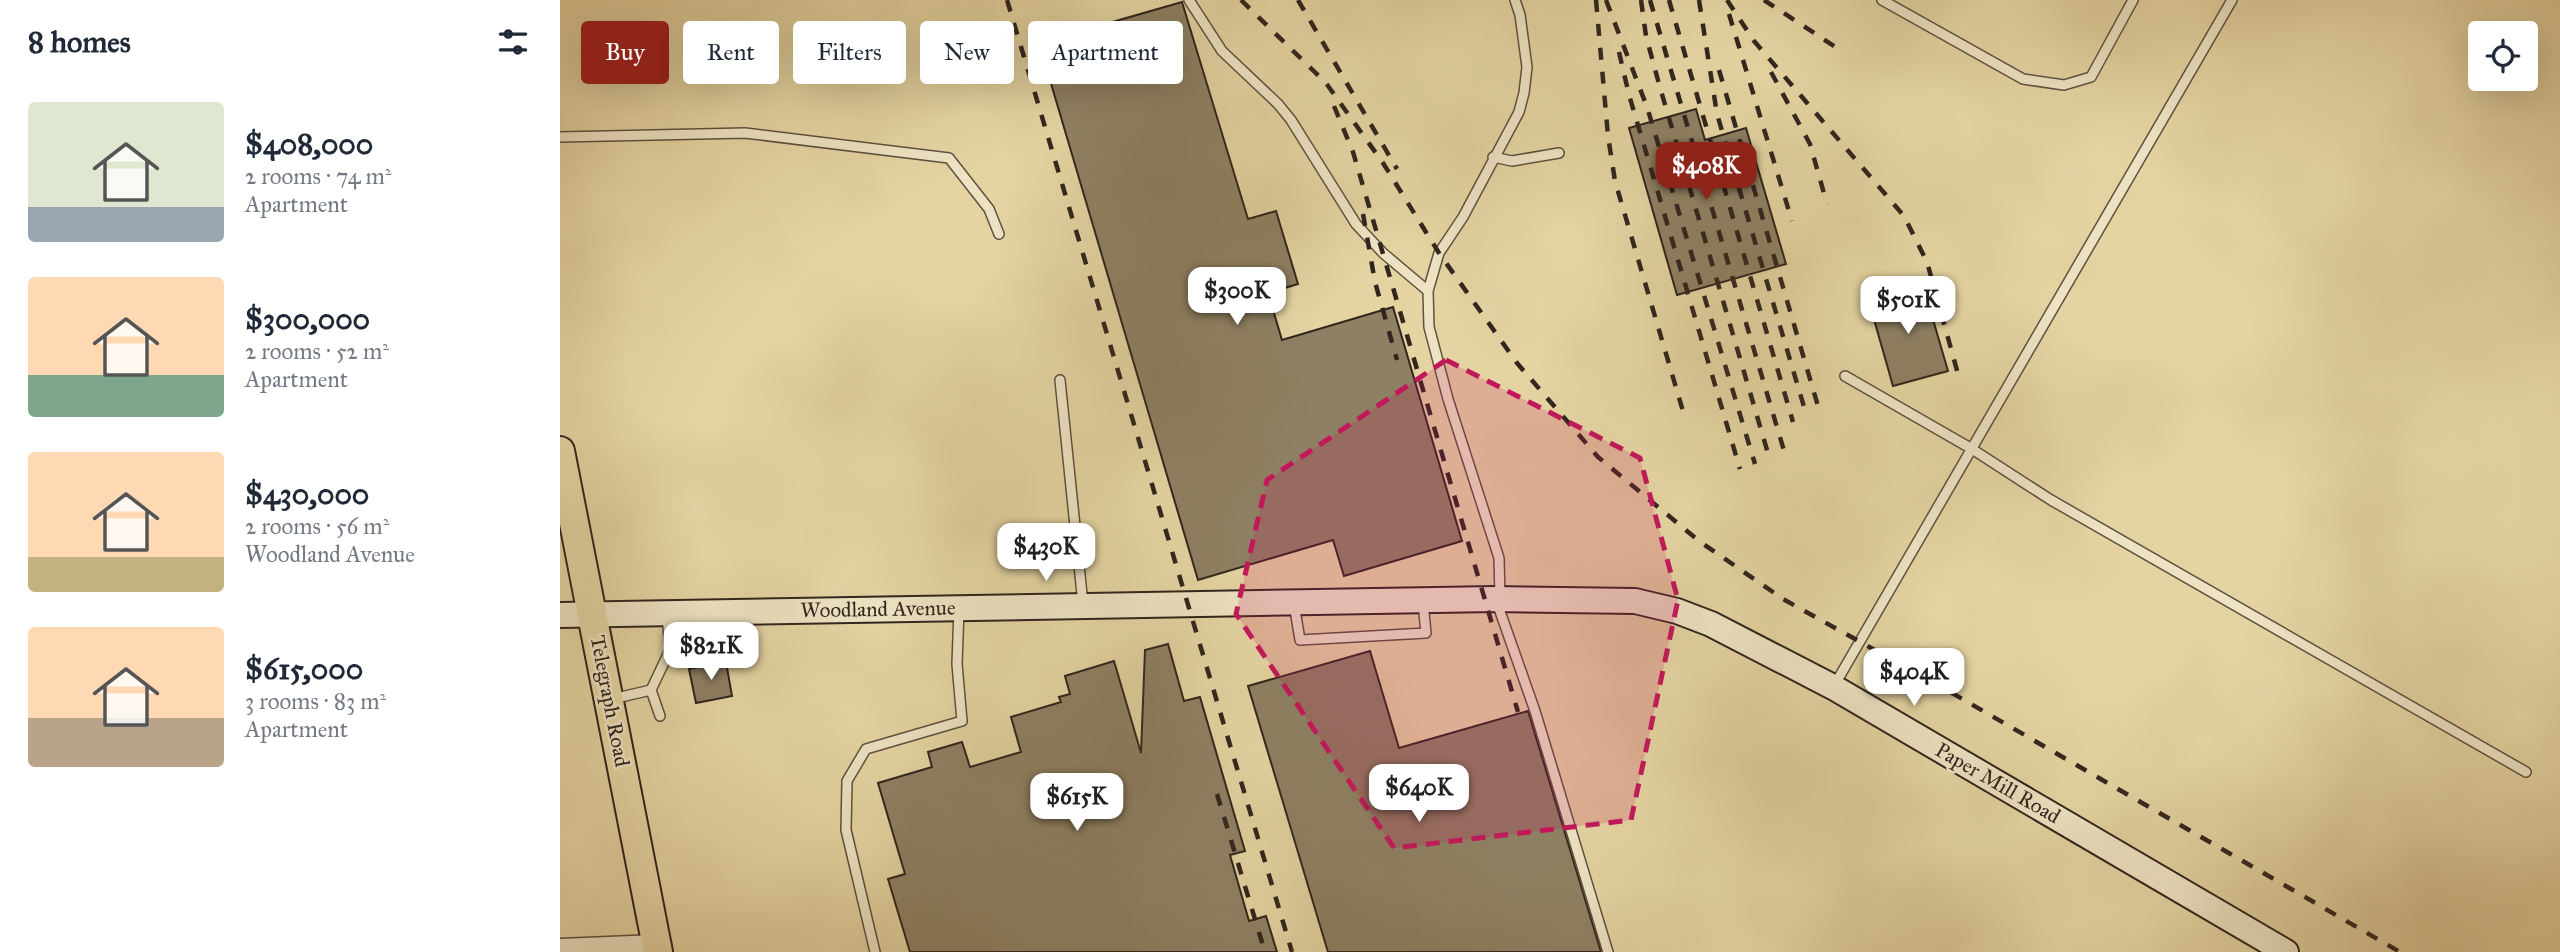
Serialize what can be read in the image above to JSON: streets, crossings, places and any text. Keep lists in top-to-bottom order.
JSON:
{
  "streets": {
    "main road": ["Telegraph Road"],
    "street": ["Woodland Avenue", "Paper Mill Road"]
  },
  "crossings": [
    ["Woodland Avenue", "Telegraph Road"],
    ["Woodland Avenue", "Paper Mill Road"]
  ],
  "page": {
    "heading": "8 homes",
    "chip": [
      "Buy",
      "Rent",
      "Filters",
      "New",
      "Apartment"
    ],
    "list": [
      {
        "name": "$408,000",
        "note": "2 rooms · 74 m² · Apartment"
      },
      {
        "name": "$300,000",
        "note": "2 rooms · 52 m² · Apartment"
      },
      {
        "name": "$430,000",
        "note": "2 rooms · 56 m² · Woodland Avenue"
      },
      {
        "name": "$615,000",
        "note": "3 rooms · 83 m² · Apartment"
      }
    ],
    "price": [
      "$408K",
      "$300K",
      "$501K",
      "$430K",
      "$821K",
      "$404K",
      "$640K",
      "$615K"
    ]
  }
}
